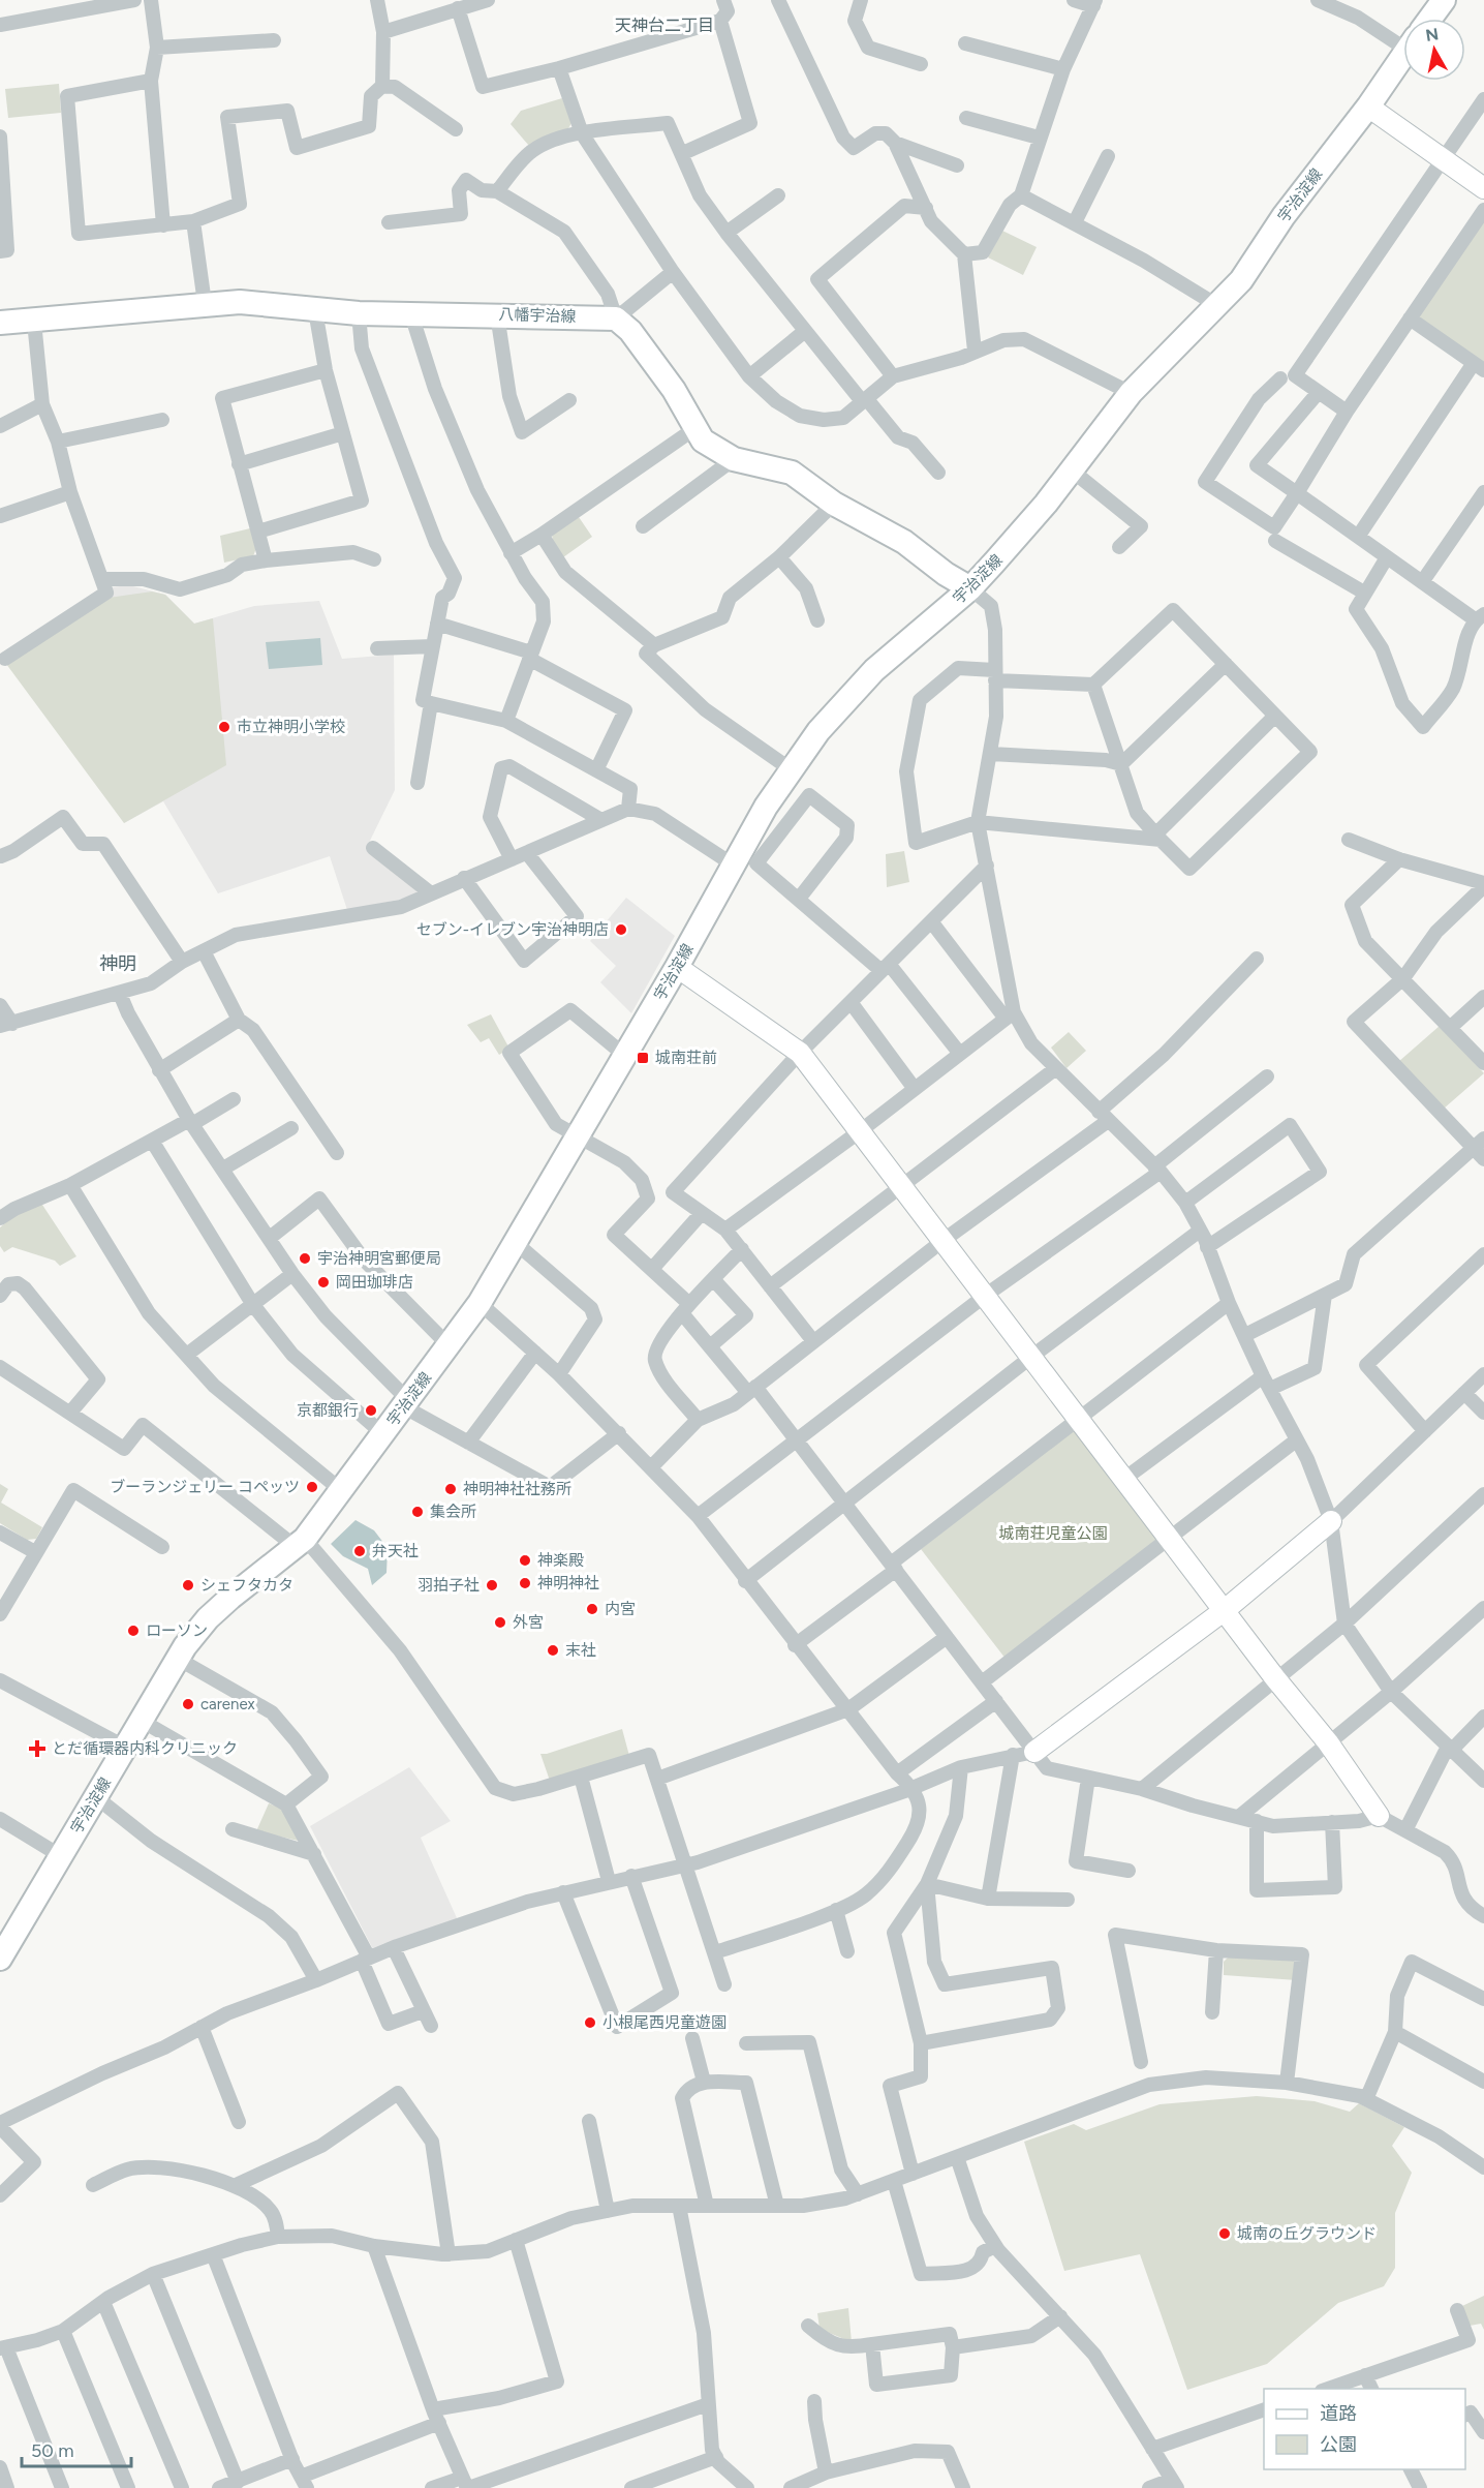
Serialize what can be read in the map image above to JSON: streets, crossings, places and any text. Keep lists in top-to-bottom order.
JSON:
{
  "streets": {
    "main road": ["宇治淀線", "八幡宇治線"]
  },
  "districts": ["天神台二丁目", "神明"],
  "parks": ["城南荘児童公園"],
  "places": {
    "other": [
      "市立神明小学校",
      "セブン-イレブン宇治神明店",
      "宇治神明宮郵便局",
      "岡田珈琲店",
      "京都銀行",
      "ブーランジェリー コペッツ",
      "神明神社社務所",
      "集会所",
      "弁天社",
      "神楽殿",
      "神明神社",
      "シェフタカタ",
      "羽拍子社",
      "内宮",
      "外宮",
      "ローソン",
      "末社",
      "carenex",
      "小根尾西児童遊園",
      "城南の丘グラウンド"
    ],
    "transit": ["城南荘前"],
    "health": ["とだ循環器内科クリニック"]
  },
  "legend": ["道路", "公園"],
  "scale_bar": "50 m",
  "north": "top"
}
